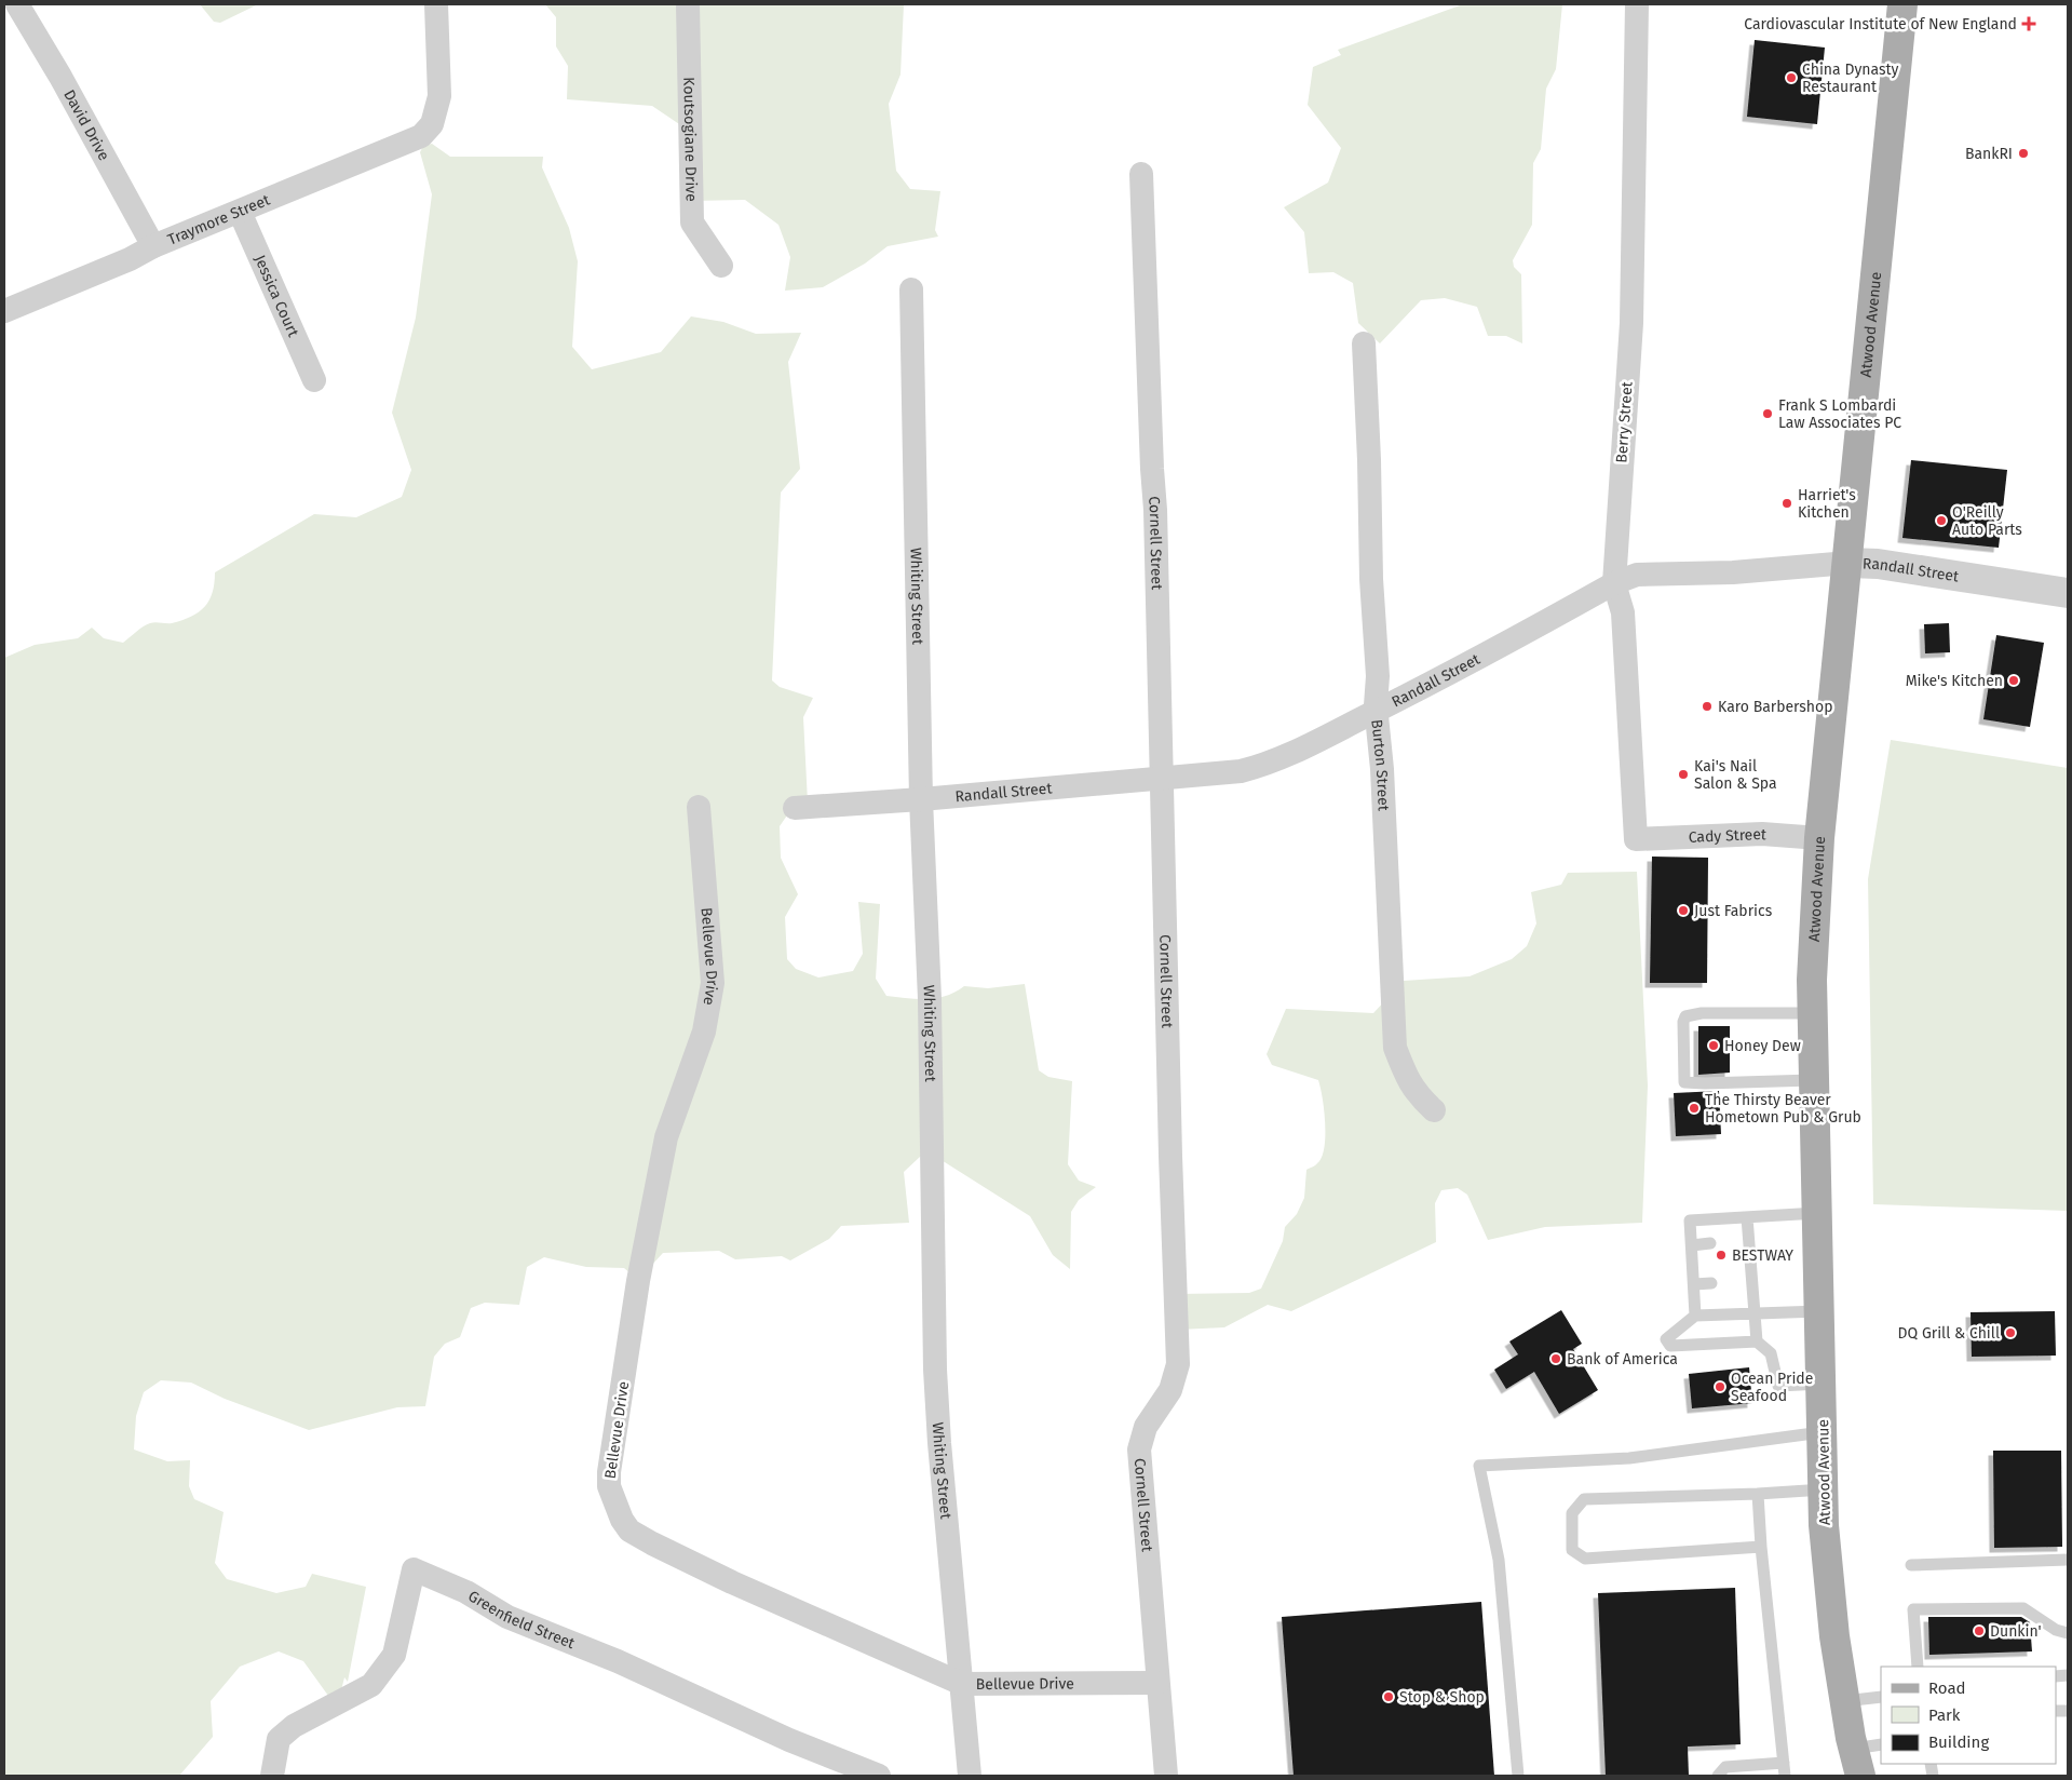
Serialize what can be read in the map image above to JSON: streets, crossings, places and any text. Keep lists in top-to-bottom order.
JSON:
{
  "streets": {
    "main road": ["Atwood Avenue"],
    "street": [
      "David Drive",
      "Koutsogiane Drive",
      "Traymore Street",
      "Jessica Court",
      "Berry Street",
      "Cornell Street",
      "Randall Street",
      "Whiting Street",
      "Burton Street",
      "Cady Street",
      "Bellevue Drive",
      "Greenfield Street"
    ]
  },
  "crossings": [
    ["David Drive", "Traymore Street"],
    ["Traymore Street", "Jessica Court"],
    ["Atwood Avenue", "Randall Street"],
    ["Atwood Avenue", "Cady Street"],
    ["Berry Street", "Randall Street"],
    ["Berry Street", "Cady Street"],
    ["Cornell Street", "Randall Street"],
    ["Cornell Street", "Bellevue Drive"],
    ["Randall Street", "Whiting Street"],
    ["Randall Street", "Burton Street"],
    ["Whiting Street", "Bellevue Drive"]
  ],
  "places": {
    "health": ["Cardiovascular Institute of New England"],
    "other": [
      "China Dynasty Restaurant",
      "BankRI",
      "Frank S Lombardi Law Associates PC",
      "Harriet's Kitchen",
      "O'Reilly Auto Parts",
      "Mike's Kitchen",
      "Karo Barbershop",
      "Kai's Nail Salon & Spa",
      "Just Fabrics",
      "Honey Dew",
      "The Thirsty Beaver Hometown Pub & Grub",
      "BESTWAY",
      "DQ Grill & Chill",
      "Bank of America",
      "Ocean Pride Seafood",
      "Dunkin'",
      "Stop & Shop"
    ]
  },
  "legend": ["Road", "Park", "Building"]
}
